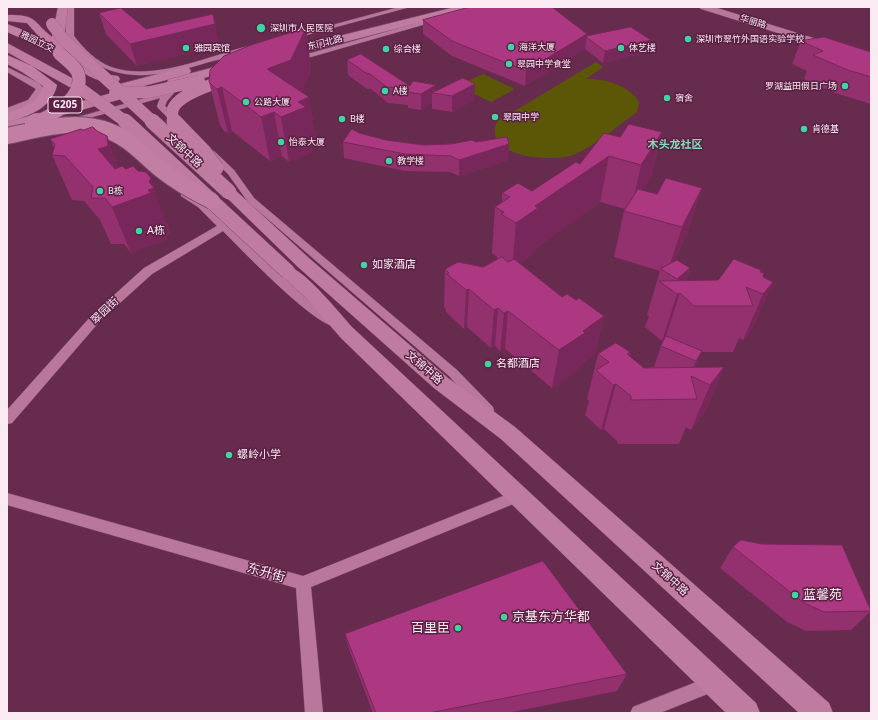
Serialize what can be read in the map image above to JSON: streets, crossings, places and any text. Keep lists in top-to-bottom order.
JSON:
{
  "streets": {
    "highway": ["雅园立交", "G205"],
    "main road": ["东门北路", "文锦中路"],
    "street": ["华丽路", "翠园街", "东升街"]
  },
  "crossings": [
    ["雅园立交", "G205"],
    ["G205", "文锦中路"]
  ],
  "districts": ["木头龙社区"],
  "places": [
    "深圳市人民医院",
    "深圳市翠竹外国语实验学校",
    "海洋大厦",
    "雅园宾馆",
    "体艺楼",
    "综合楼",
    "翠园中学食堂",
    "罗湖益田假日广场",
    "A楼",
    "宿舍",
    "公路大厦",
    "翠园中学",
    "B楼",
    "肯德基",
    "怡泰大厦",
    "教学楼",
    "B栋",
    "A栋",
    "如家酒店",
    "名都酒店",
    "螺岭小学",
    "蓝馨苑",
    "京基东方华都",
    "百里臣"
  ]
}
